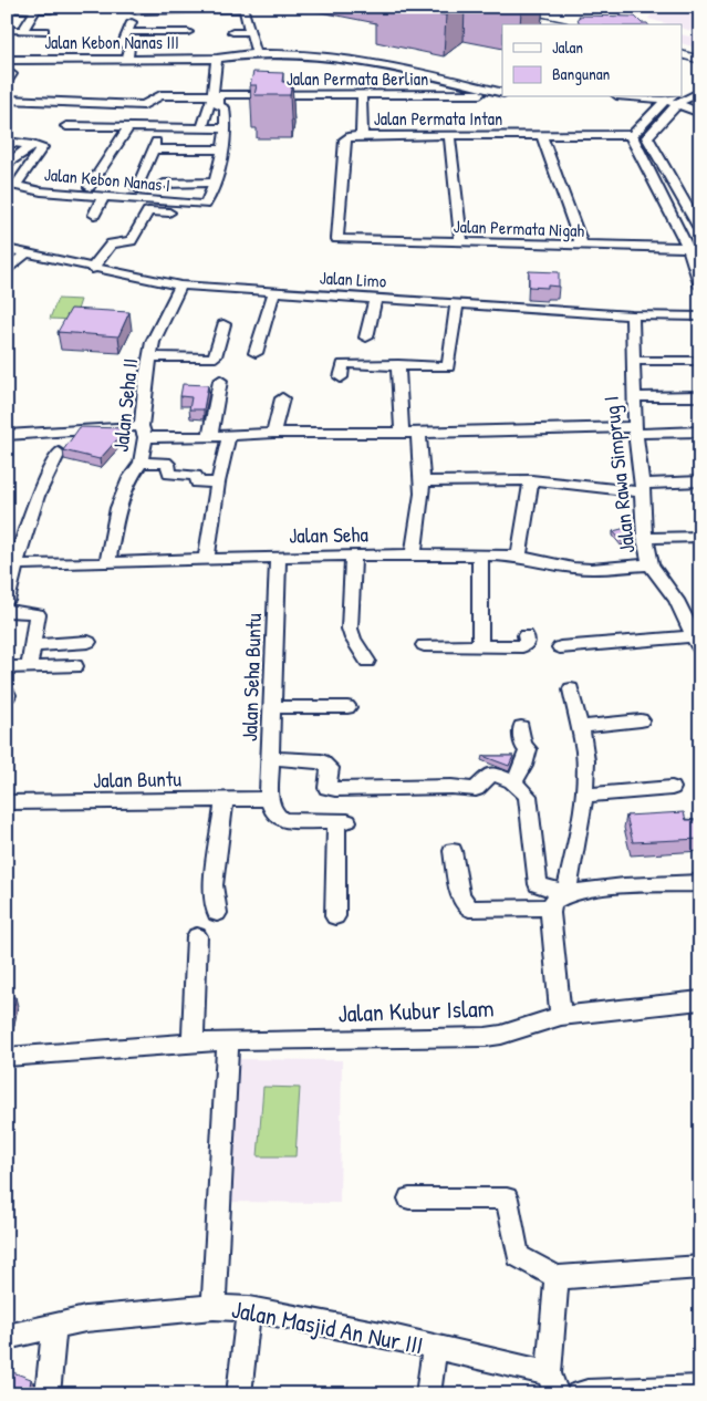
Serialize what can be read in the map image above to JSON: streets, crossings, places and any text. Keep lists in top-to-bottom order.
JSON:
{
  "streets": {
    "street": [
      "Jalan Kebon Nanas III",
      "Jalan Permata Berlian",
      "Jalan Permata Intan",
      "Jalan Kebon Nanas I",
      "Jalan Permata Nigah",
      "Jalan Limo",
      "Jalan Seha II",
      "Jalan Rawa Simprug I",
      "Jalan Seha",
      "Jalan Seha Buntu",
      "Jalan Buntu",
      "Jalan Kubur Islam",
      "Jalan Masjid An Nur III"
    ]
  },
  "crossings": [
    ["Jalan Permata Intan", "Jalan Permata Nigah"],
    ["Jalan Limo", "Jalan Seha II"],
    ["Jalan Limo", "Jalan Rawa Simprug I"],
    ["Jalan Seha II", "Jalan Seha"],
    ["Jalan Rawa Simprug I", "Jalan Seha"],
    ["Jalan Seha", "Jalan Seha Buntu"],
    ["Jalan Seha Buntu", "Jalan Buntu"]
  ],
  "legend": ["Jalan", "Bangunan"]
}
